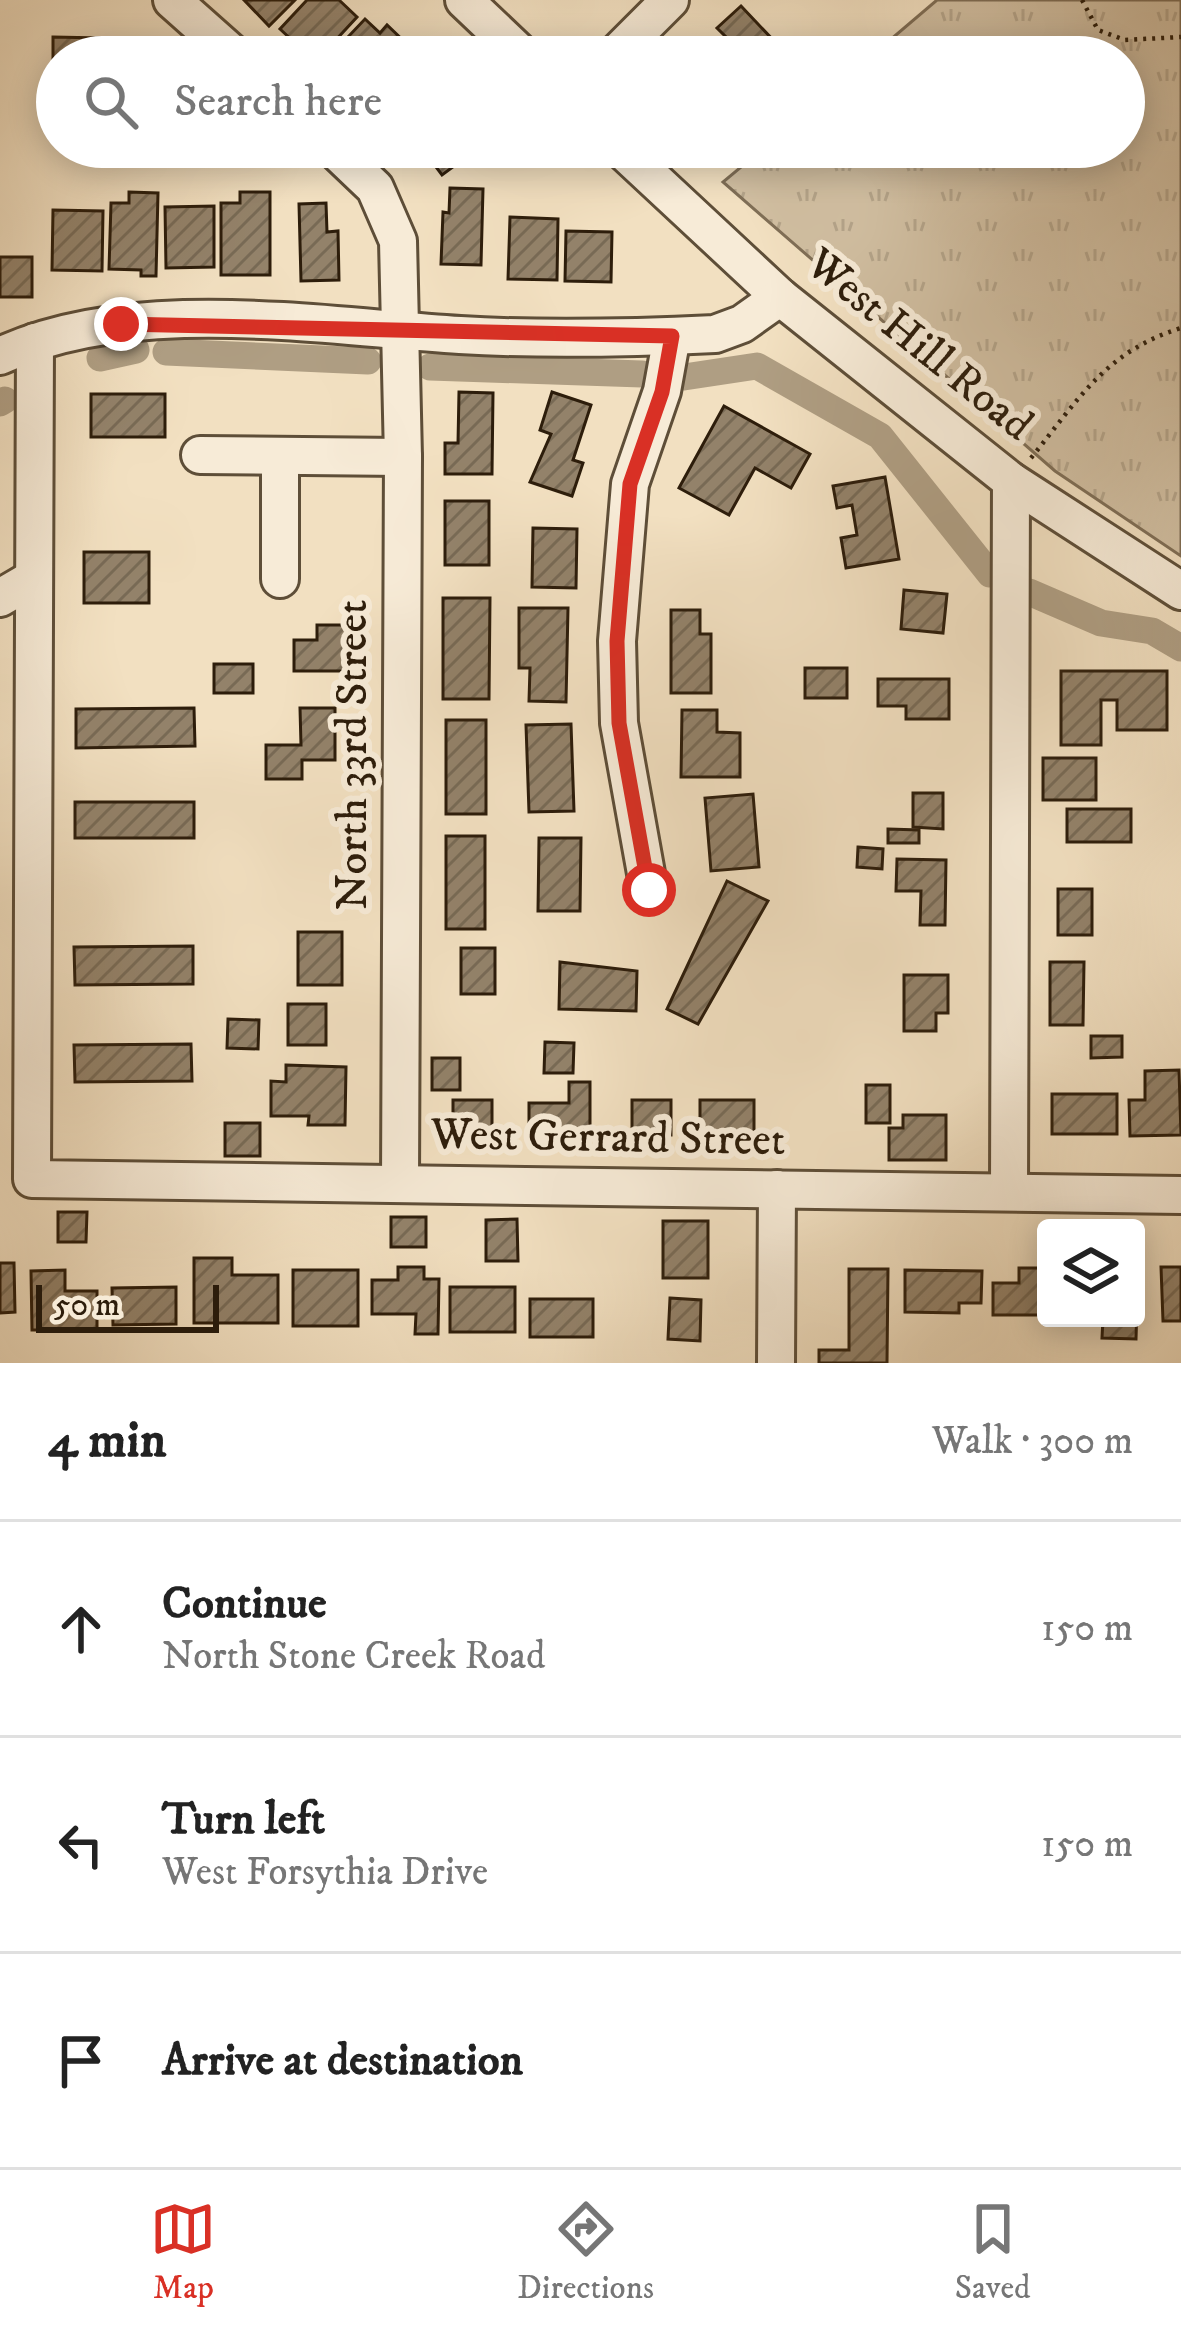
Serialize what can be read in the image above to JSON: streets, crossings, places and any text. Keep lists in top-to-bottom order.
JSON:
{
  "streets": {
    "street": ["West Hill Road", "North 33rd Street", "West Gerrard Street"]
  },
  "crossings": [
    ["North 33rd Street", "West Gerrard Street"]
  ],
  "scale_bar": "50 m",
  "page": {
    "search": "Search here",
    "scale": "50 m",
    "heading": ["4 min", "Walk · 300 m"],
    "list": [
      ["Continue", "North Stone Creek Road", "150 m"],
      ["Turn left", "West Forsythia Drive", "150 m"],
      "Arrive at destination"
    ],
    "nav": ["Map", "Directions", "Saved"]
  }
}
